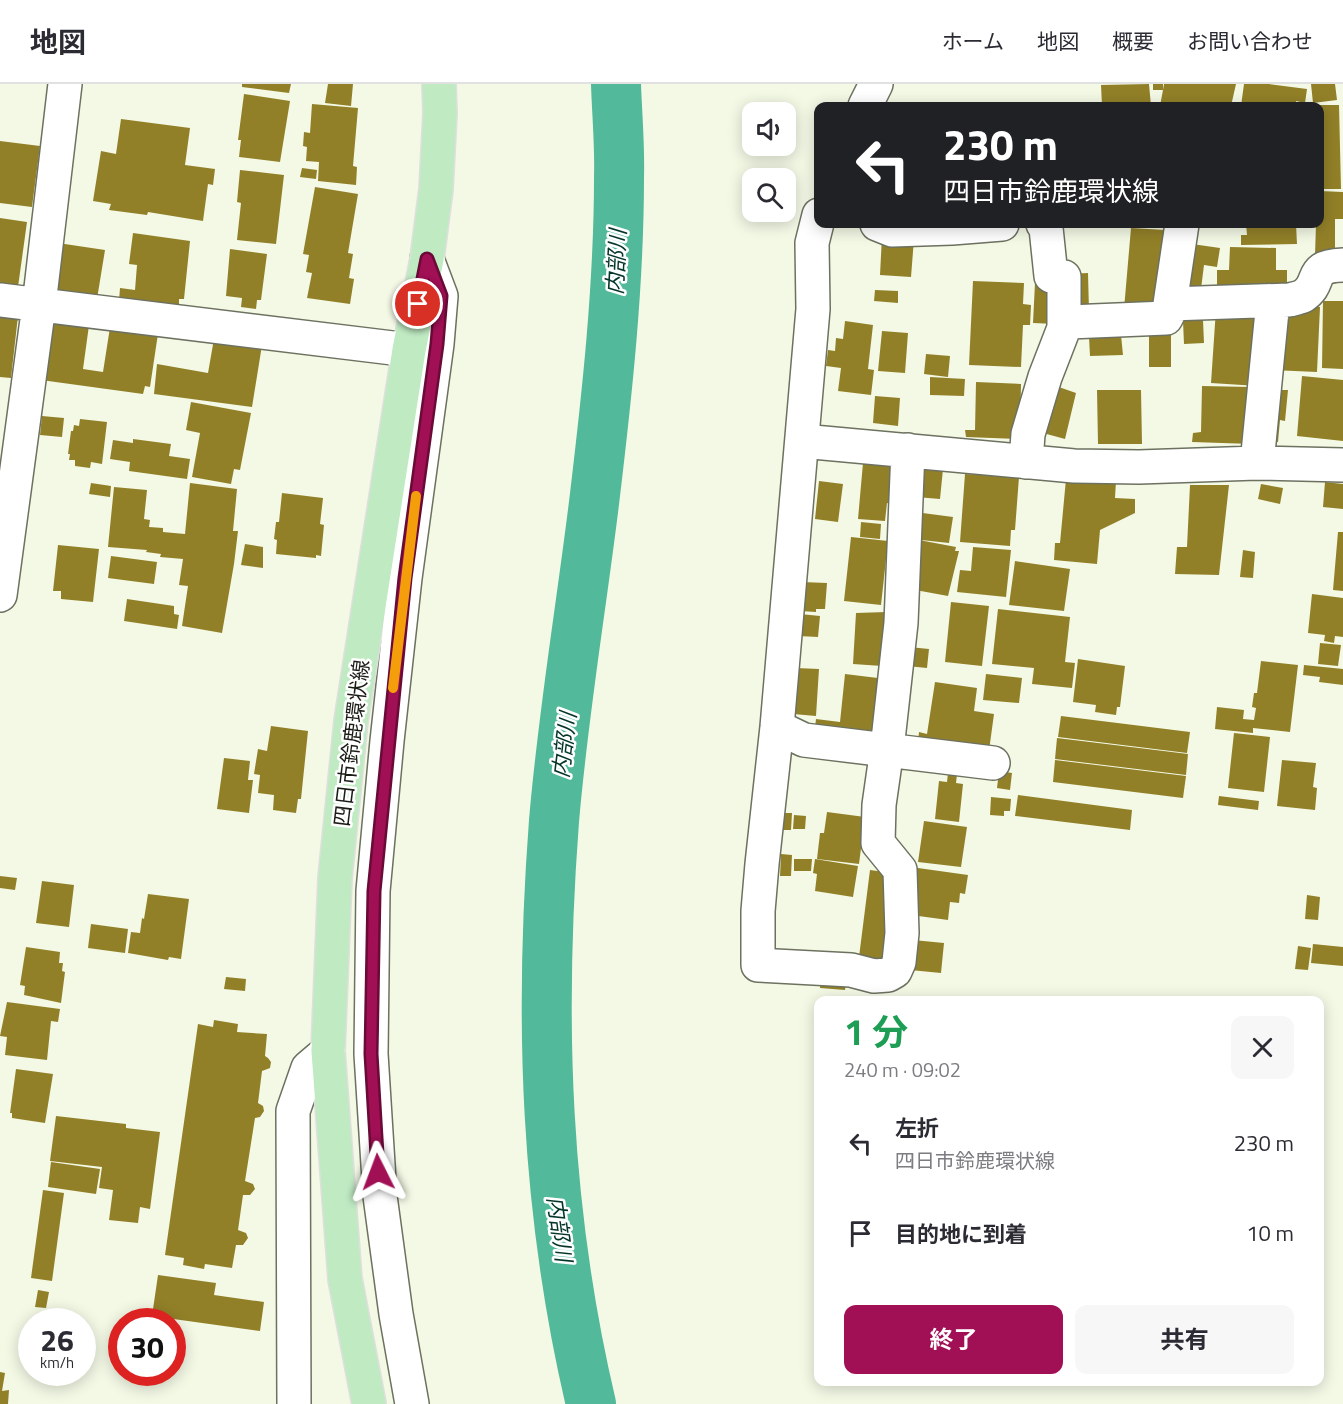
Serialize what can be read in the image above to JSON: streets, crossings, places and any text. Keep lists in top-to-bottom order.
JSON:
{
  "streets": {
    "main road": ["四日市鈴鹿環状線"]
  },
  "water": ["内部川"],
  "page": {
    "header": "地図",
    "nav": [
      "ホーム",
      "地図",
      "概要",
      "お問い合わせ"
    ],
    "turn": ["230 m", "四日市鈴鹿環状線"],
    "heading": ["1 分", "240 m · 09:02"],
    "list": [
      {
        "name": "左折",
        "note": "四日市鈴鹿環状線",
        "value": "230 m"
      },
      {
        "name": "目的地に到着",
        "value": "10 m"
      }
    ],
    "buttons": ["終了", "共有"],
    "speed": "26 km/h",
    "limit": "30"
  }
}
